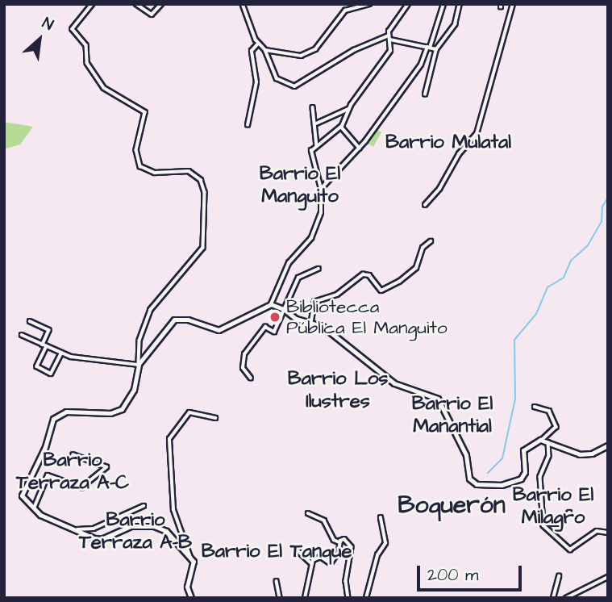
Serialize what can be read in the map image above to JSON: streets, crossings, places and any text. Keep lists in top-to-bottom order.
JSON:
{
  "districts": [
    "Barrio Mulatal",
    "Barrio El Manguito",
    "Barrio Los Ilustres",
    "Barrio El Manantial",
    "Barrio Terraza A-C",
    "Barrio El Milagro",
    "Boquerón",
    "Barrio Terraza A-B",
    "Barrio El Tanque"
  ],
  "places": ["Bibliotecca Pública El Manguito"],
  "scale_bar": "200 m",
  "north": "top right"
}
